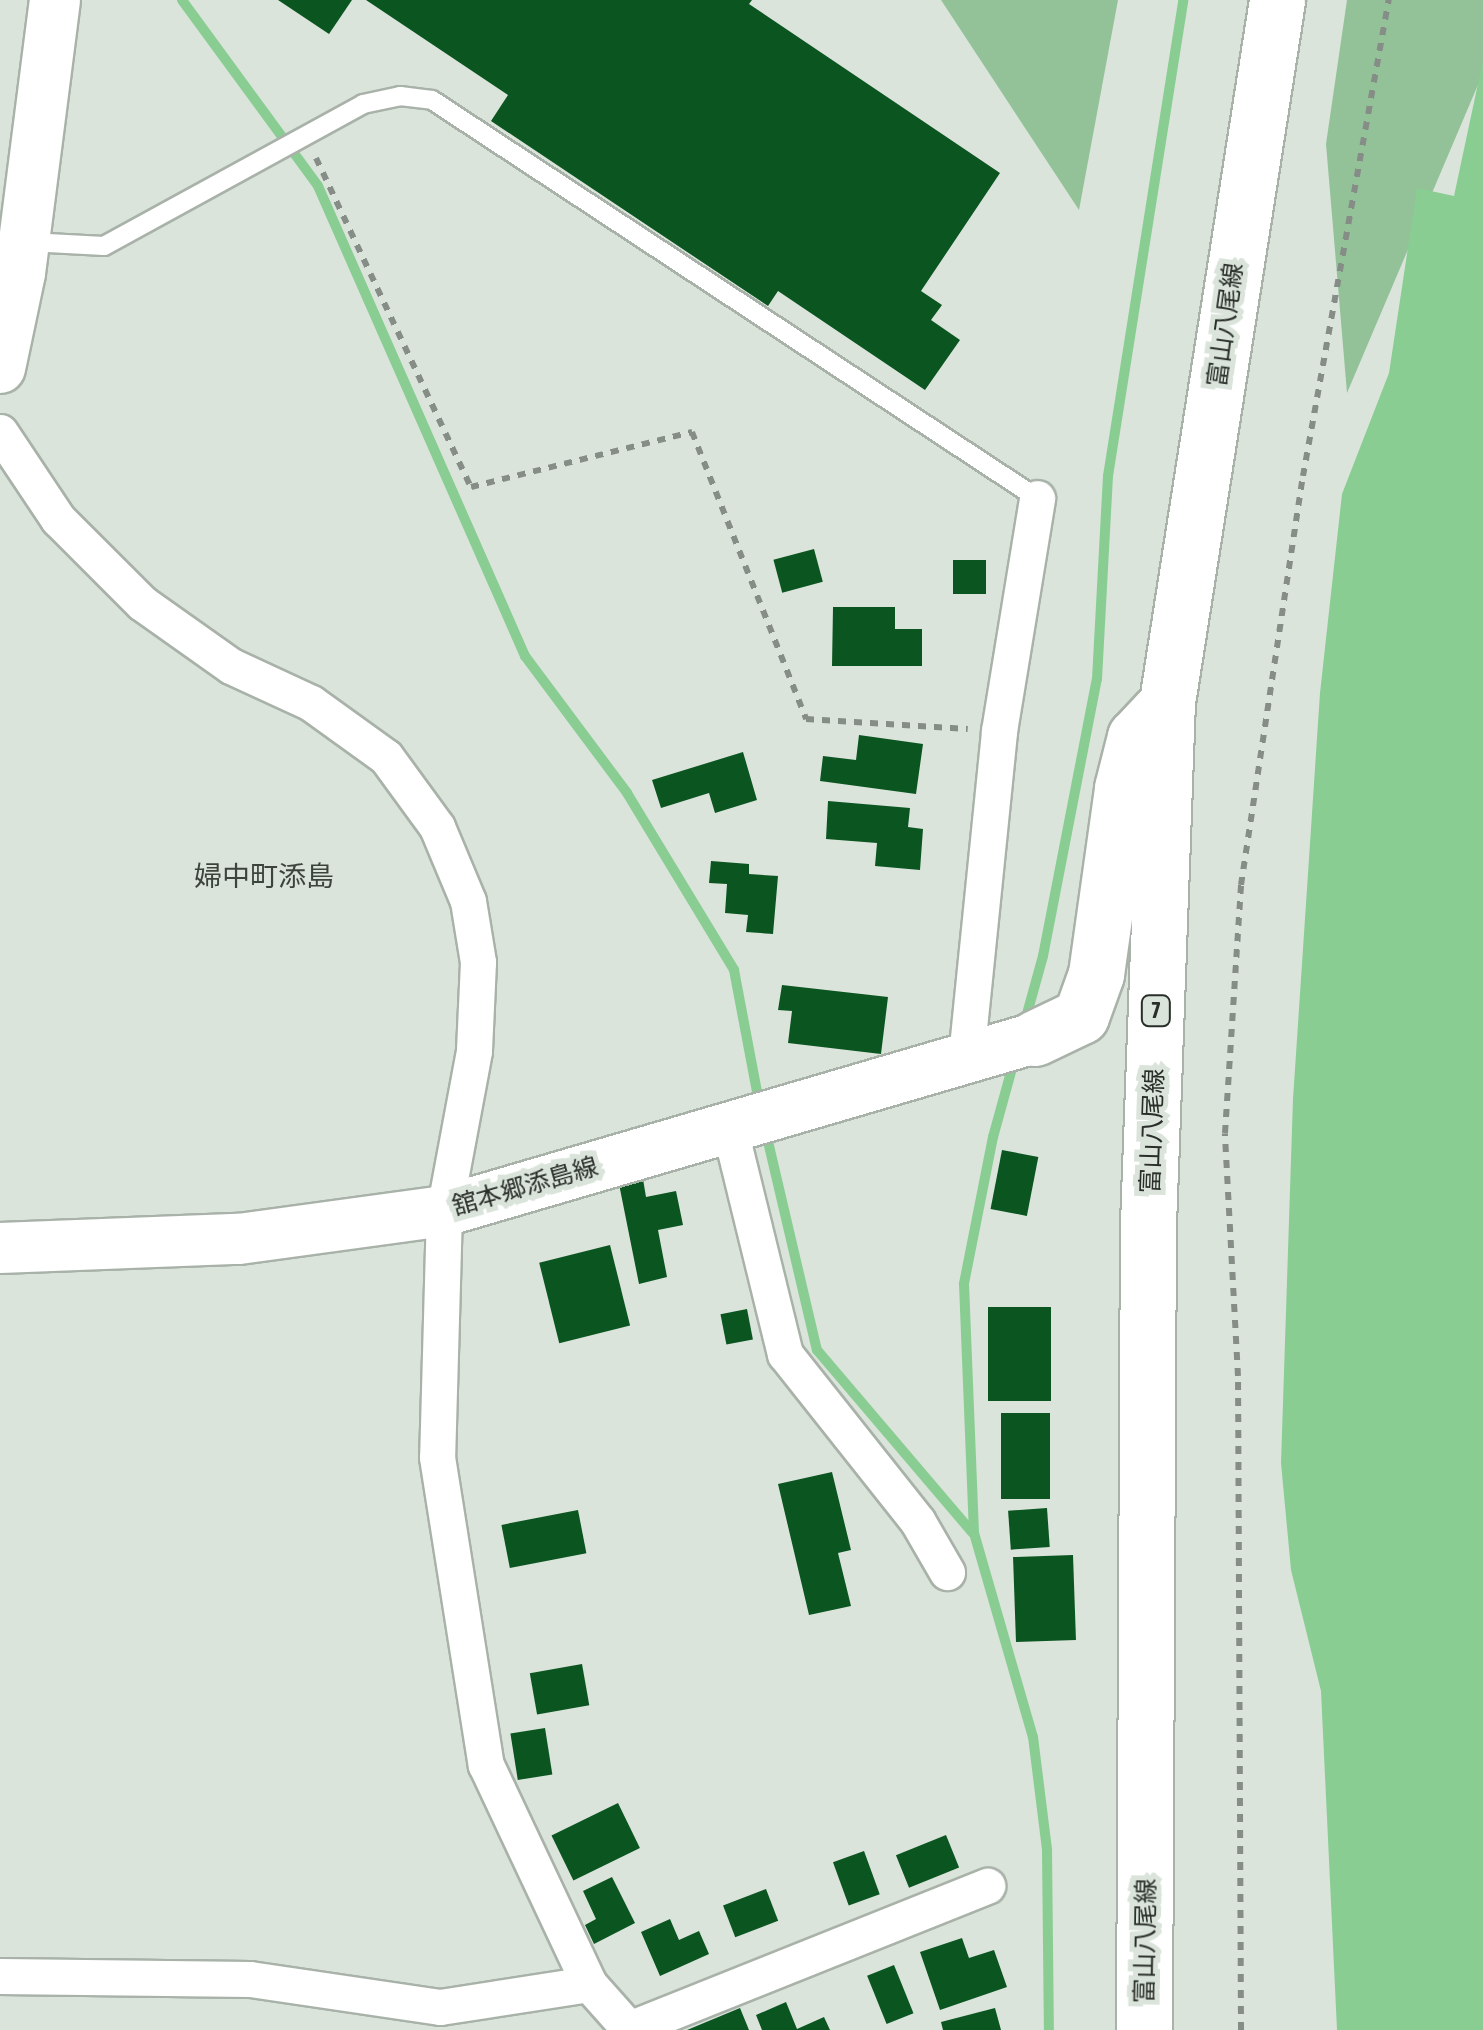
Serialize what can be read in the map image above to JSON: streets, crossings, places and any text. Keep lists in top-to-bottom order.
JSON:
{
  "streets": {
    "main road": ["富山八尾線", "7", "舘本郷添島線"]
  },
  "districts": ["婦中町添島"]
}
